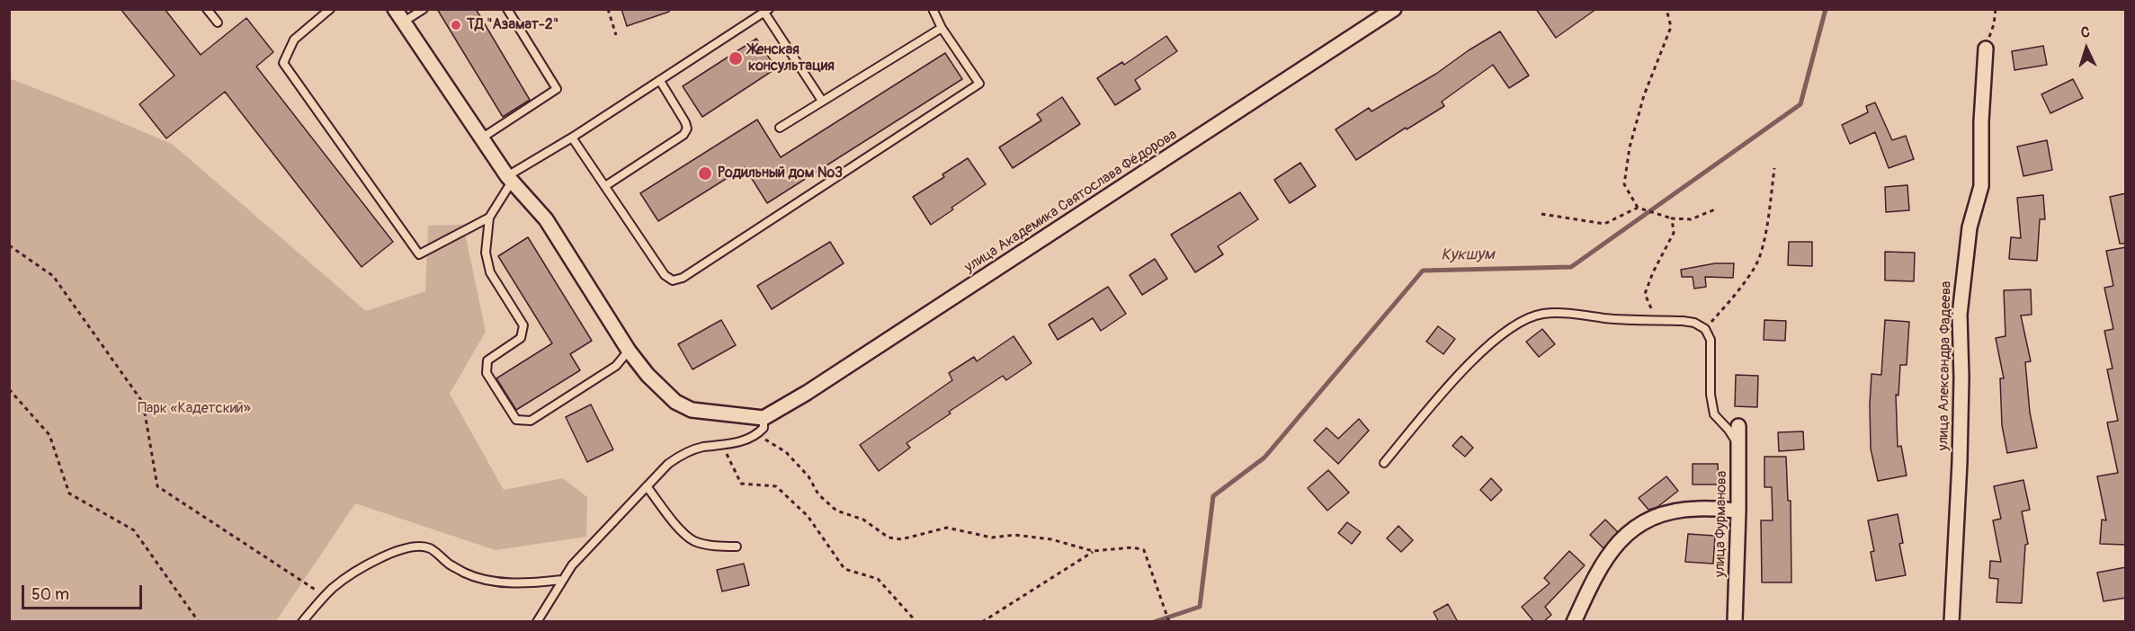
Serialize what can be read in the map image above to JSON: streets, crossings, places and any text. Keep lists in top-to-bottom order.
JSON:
{
  "streets": {
    "street": ["улица Академика Святослава Фёдорова", "улица Александра Фадеева", "улица Фурманова"]
  },
  "water": ["Кукшум"],
  "parks": ["Парк «Кадетский»"],
  "places": ["ТД \"Азамат-2\"", "Женская консультация", "Родильный дом №3"],
  "scale_bar": "50 m",
  "north": "top"
}
